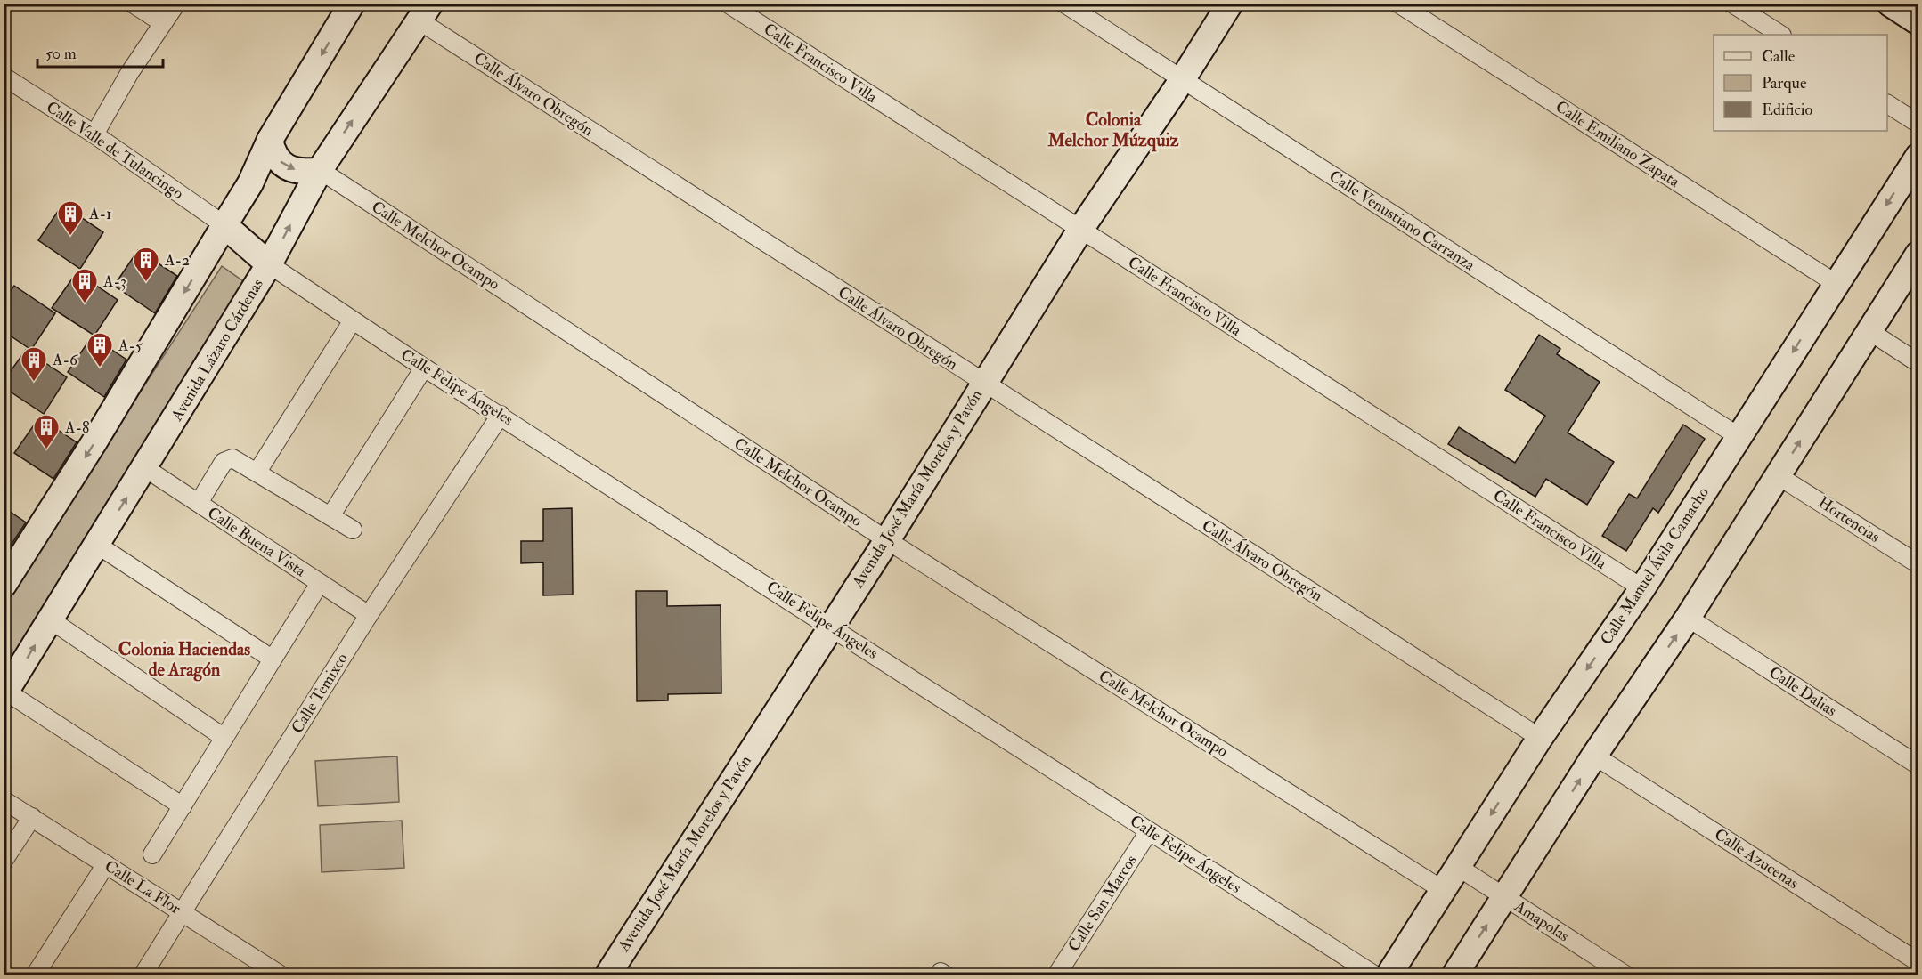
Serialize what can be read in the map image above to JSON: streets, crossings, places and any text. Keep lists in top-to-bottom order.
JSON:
{
  "streets": {
    "street": [
      "Calle Francisco Villa",
      "Calle Álvaro Obregón",
      "Calle Emiliano Zapata",
      "Calle Valle de Tulancingo",
      "Calle Venustiano Carranza",
      "Calle Melchor Ocampo",
      "Avenida Lázaro Cárdenas",
      "Calle Felipe Ángeles",
      "Avenida José María Morelos y Pavón",
      "Hortencias",
      "Calle Buena Vista",
      "Calle Manuel Ávila Camacho",
      "Calle Dalias",
      "Calle Temixco",
      "Calle Azucenas",
      "Calle La Flor",
      "Calle San Marcos",
      "Amapolas"
    ]
  },
  "crossings": [
    ["Calle Francisco Villa", "Avenida José María Morelos y Pavón"],
    ["Calle Francisco Villa", "Calle Manuel Ávila Camacho"],
    ["Calle Álvaro Obregón", "Avenida Lázaro Cárdenas"],
    ["Calle Álvaro Obregón", "Avenida José María Morelos y Pavón"],
    ["Calle Álvaro Obregón", "Calle Manuel Ávila Camacho"],
    ["Calle Emiliano Zapata", "Calle Manuel Ávila Camacho"],
    ["Calle Venustiano Carranza", "Avenida José María Morelos y Pavón"],
    ["Calle Venustiano Carranza", "Calle Manuel Ávila Camacho"],
    ["Calle Melchor Ocampo", "Avenida Lázaro Cárdenas"],
    ["Calle Melchor Ocampo", "Avenida José María Morelos y Pavón"],
    ["Calle Melchor Ocampo", "Calle Manuel Ávila Camacho"],
    ["Avenida Lázaro Cárdenas", "Calle Felipe Ángeles"],
    ["Avenida Lázaro Cárdenas", "Calle Buena Vista"],
    ["Calle Felipe Ángeles", "Avenida José María Morelos y Pavón"],
    ["Calle Felipe Ángeles", "Calle Temixco"],
    ["Calle Felipe Ángeles", "Calle San Marcos"],
    ["Calle Buena Vista", "Calle Temixco"],
    ["Calle Manuel Ávila Camacho", "Amapolas"],
    ["Calle Temixco", "Calle La Flor"]
  ],
  "districts": ["Colonia Melchor Múzquiz", "Colonia Haciendas de Aragón"],
  "places": {
    "building": [
      "A-1",
      "A-2",
      "A-3",
      "A-5",
      "A-6",
      "A-8"
    ]
  },
  "legend": ["Calle", "Parque", "Edificio"],
  "scale_bar": "50 m"
}
